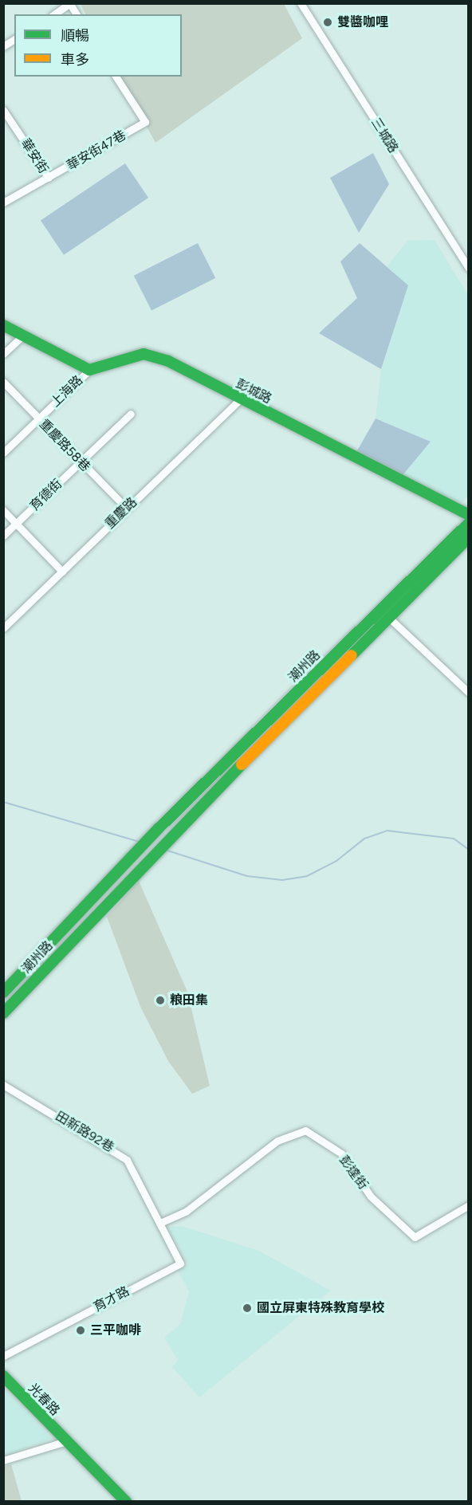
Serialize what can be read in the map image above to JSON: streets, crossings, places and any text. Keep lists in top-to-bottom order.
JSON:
{
  "streets": {
    "main road": ["彭城路", "潮州路", "光春路"],
    "street": [
      "三城路",
      "華安街47巷",
      "華安街",
      "上海路",
      "重慶路58巷",
      "育德街",
      "重慶路",
      "田新路92巷",
      "彭達街",
      "育才路"
    ]
  },
  "crossings": [
    ["華安街47巷", "華安街"],
    ["上海路", "彭城路"],
    ["上海路", "重慶路58巷"],
    ["彭城路", "重慶路"],
    ["重慶路58巷", "育德街"],
    ["重慶路58巷", "重慶路"],
    ["田新路92巷", "彭達街"],
    ["田新路92巷", "育才路"],
    ["彭達街", "育才路"]
  ],
  "places": [
    "雙醬咖哩",
    "粮田集",
    "國立屏東特殊教育學校",
    "三平咖啡"
  ],
  "legend": ["順暢", "車多"]
}
